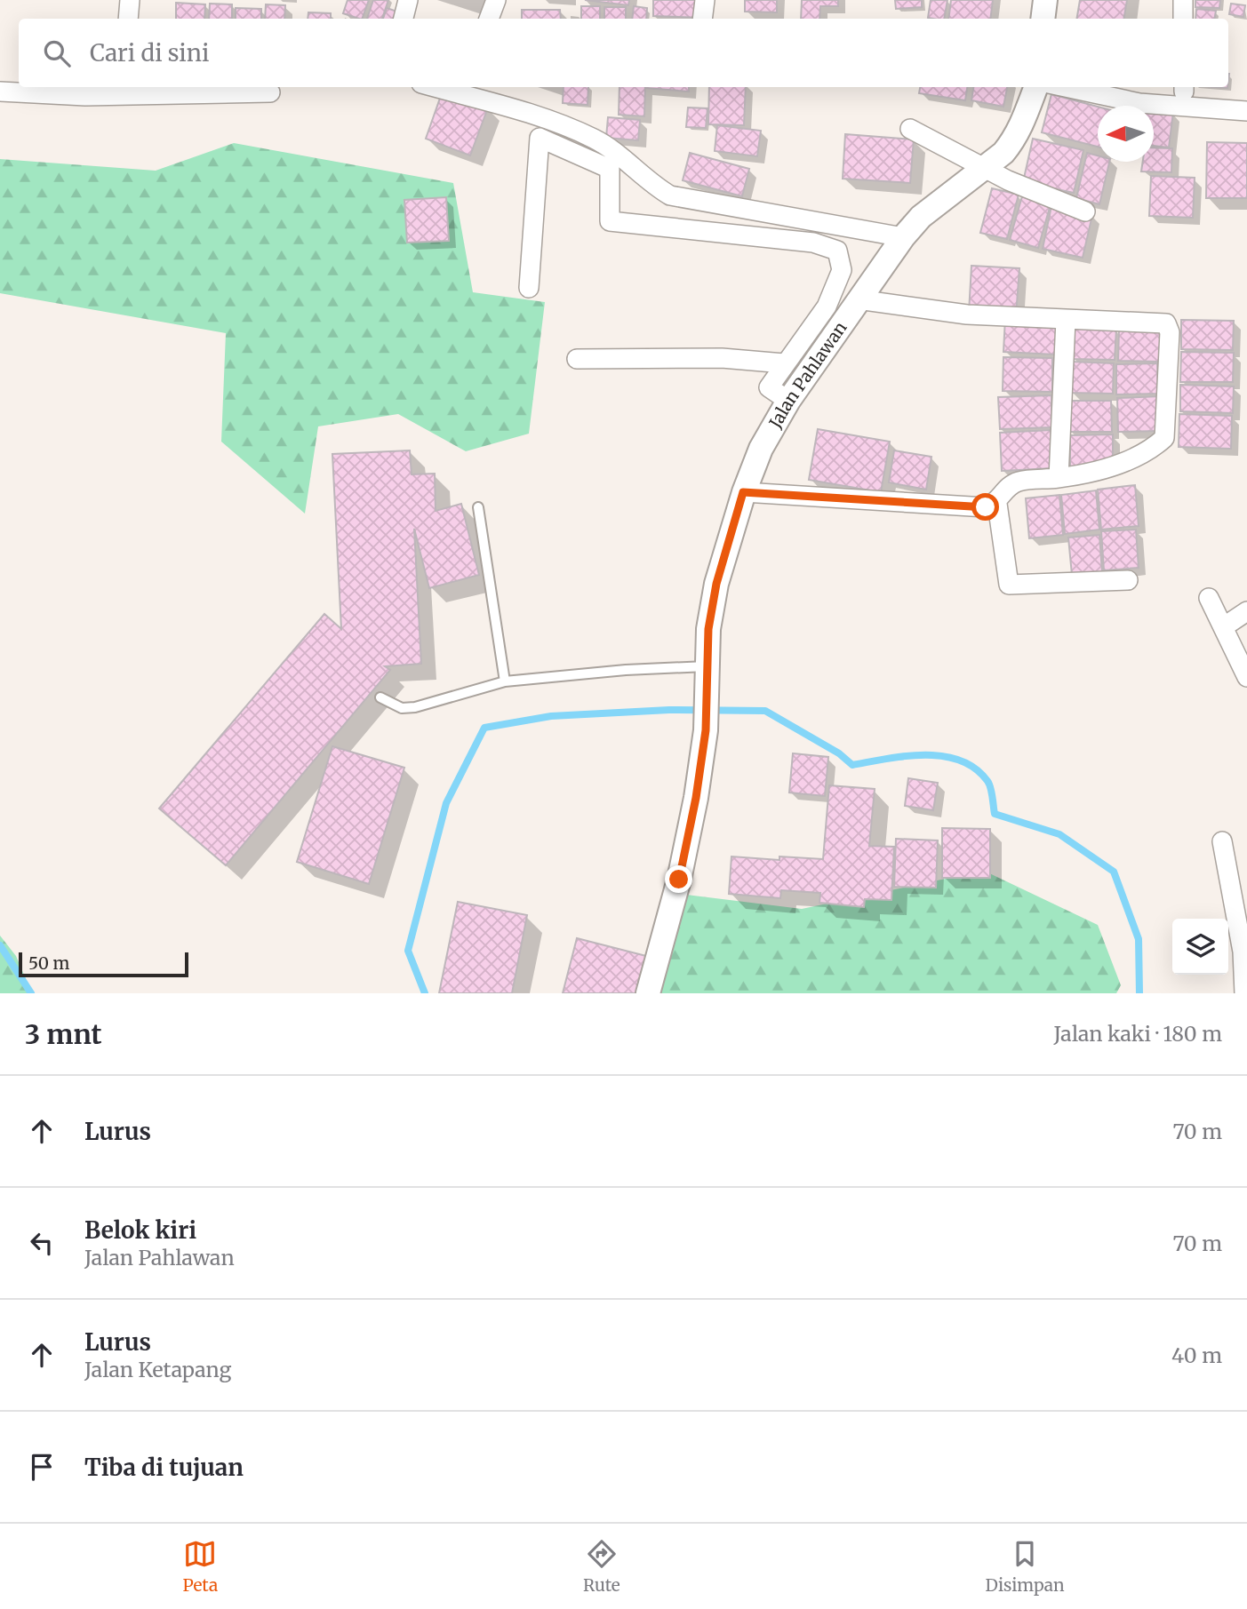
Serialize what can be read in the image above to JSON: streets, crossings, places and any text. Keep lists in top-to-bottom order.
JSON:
{
  "streets": {
    "street": ["Jalan Pahlawan"]
  },
  "scale_bar": "50 m",
  "north": "left",
  "page": {
    "search": "Cari di sini",
    "scale": "50 m",
    "heading": ["3 mnt", "Jalan kaki · 180 m"],
    "list": [
      ["Lurus", "70 m"],
      ["Belok kiri", "Jalan Pahlawan", "70 m"],
      ["Lurus", "Jalan Ketapang", "40 m"],
      "Tiba di tujuan"
    ],
    "nav": ["Peta", "Rute", "Disimpan"]
  }
}
